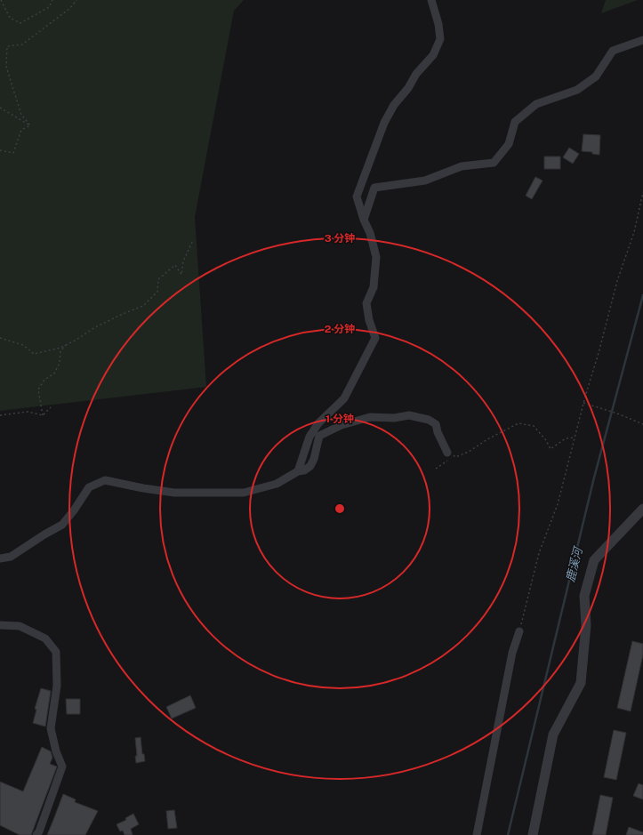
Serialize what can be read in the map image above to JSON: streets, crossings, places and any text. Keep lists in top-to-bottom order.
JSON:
{
  "water": ["鹿溪河"],
  "rings": ["3 分钟", "2 分钟", "1 分钟"]
}
